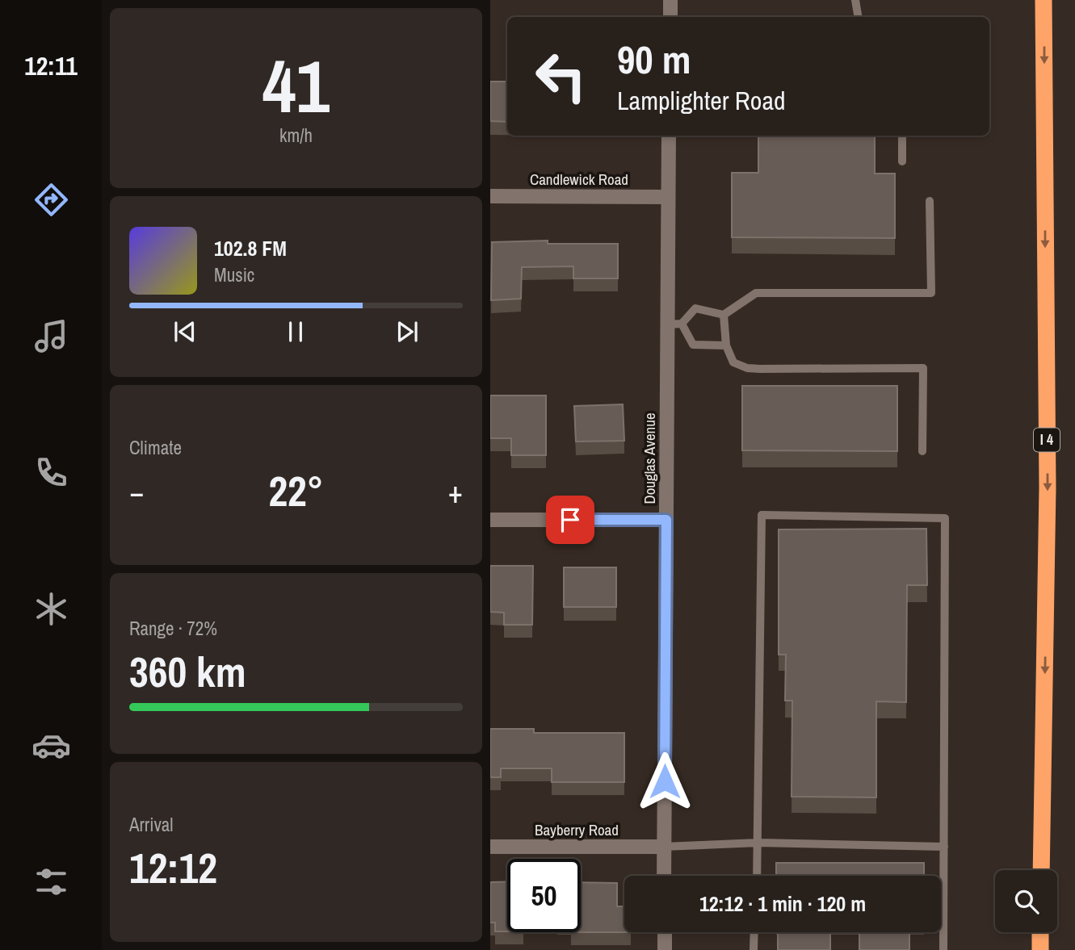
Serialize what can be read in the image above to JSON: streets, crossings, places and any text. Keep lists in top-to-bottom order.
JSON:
{
  "streets": {
    "highway": ["I 4"],
    "main road": ["Candlewick Road", "Douglas Avenue", "Bayberry Road"]
  },
  "crossings": [
    ["Candlewick Road", "Douglas Avenue"],
    ["Douglas Avenue", "Bayberry Road"]
  ],
  "page": {
    "tabs": "12:11",
    "tile": [
      ["41", "km/h"],
      "Climate",
      ["Range · 72%", "360 km"],
      ["Arrival", "12:12"]
    ],
    "turn": ["90 m", "Lamplighter Road"],
    "song": ["102.8 FM", "Music"],
    "heat": ["−", "22°", "+"],
    "limit": "50",
    "trip": "12:12 · 1 min · 120 m"
  }
}
